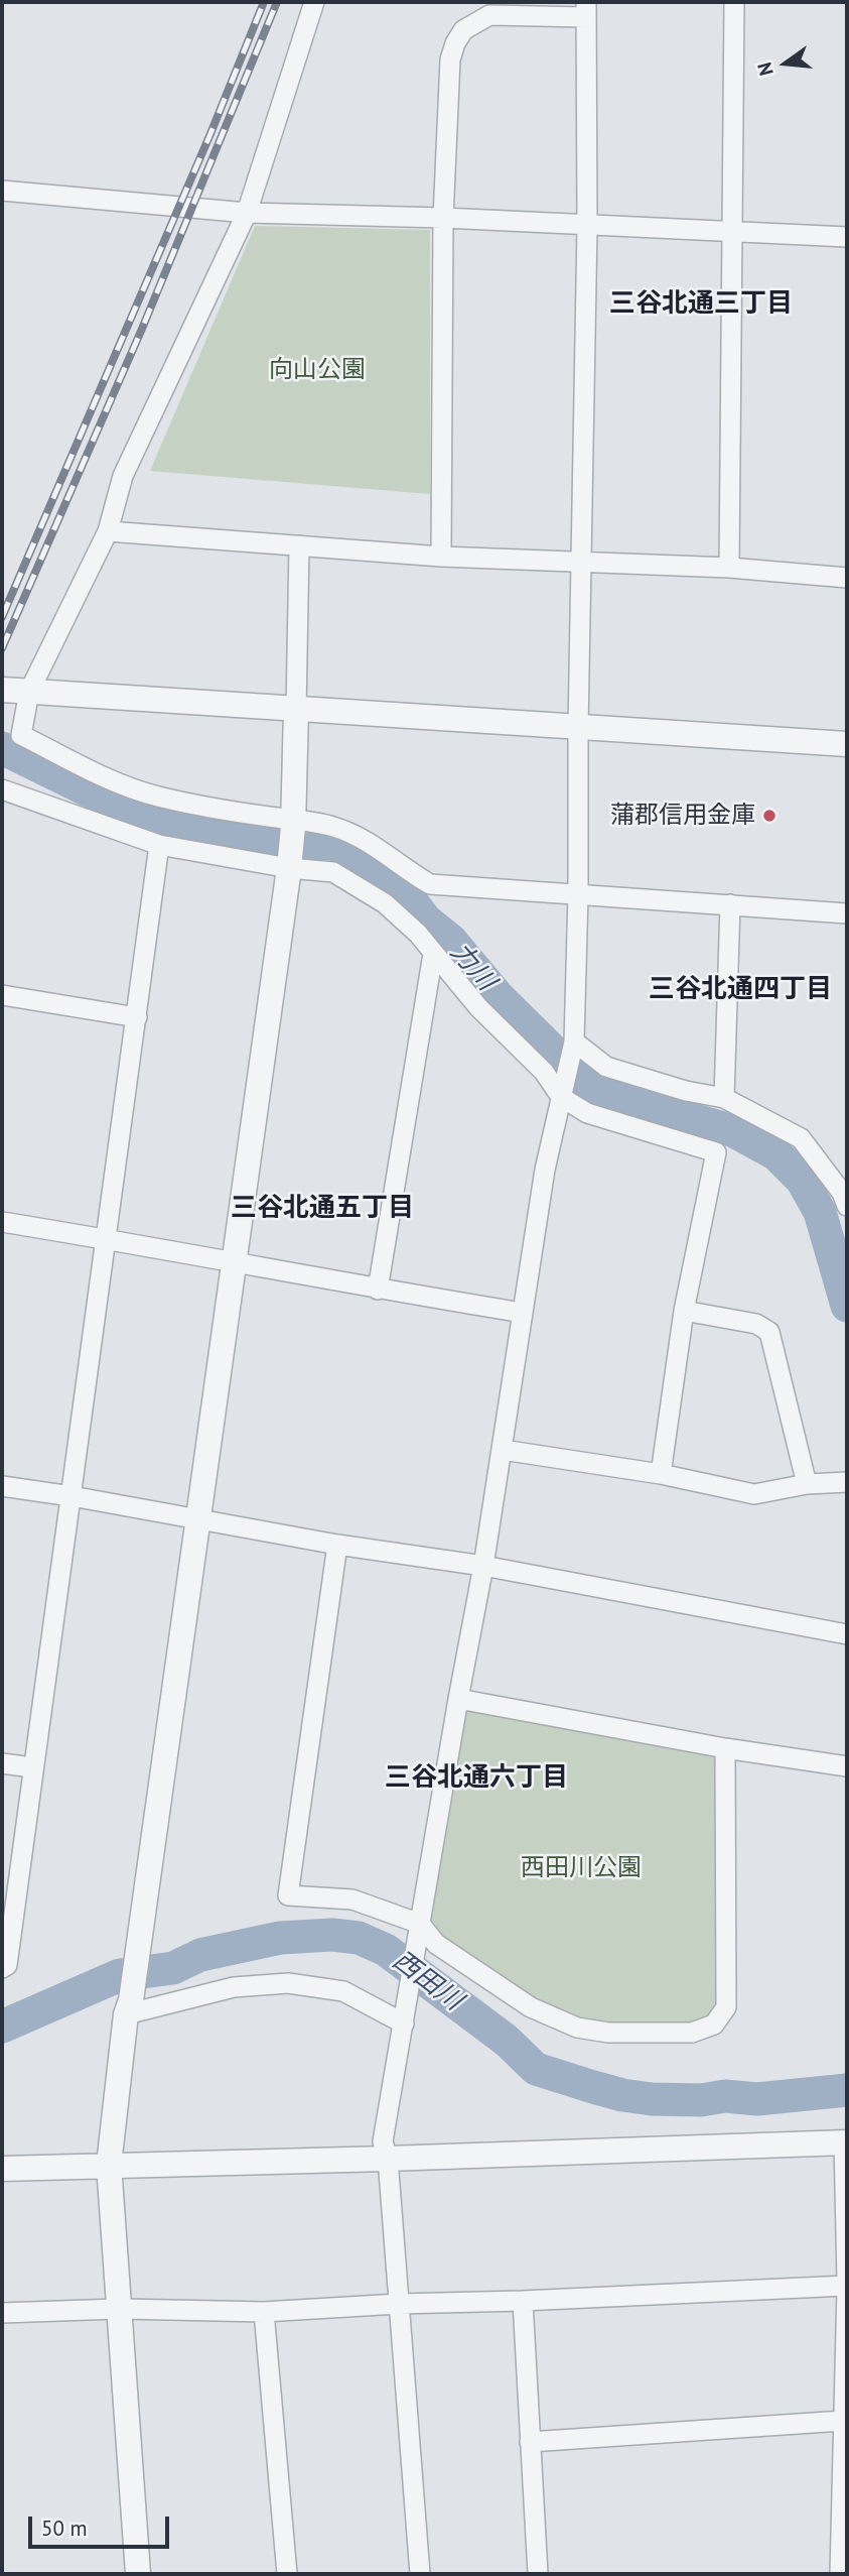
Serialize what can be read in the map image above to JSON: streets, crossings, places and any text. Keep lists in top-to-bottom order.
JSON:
{
  "districts": [
    "三谷北通三丁目",
    "三谷北通四丁目",
    "三谷北通五丁目",
    "三谷北通六丁目"
  ],
  "water": ["力川", "西田川"],
  "parks": ["向山公園", "西田川公園"],
  "places": ["蒲郡信用金庫"],
  "scale_bar": "50 m",
  "north": "left"
}
